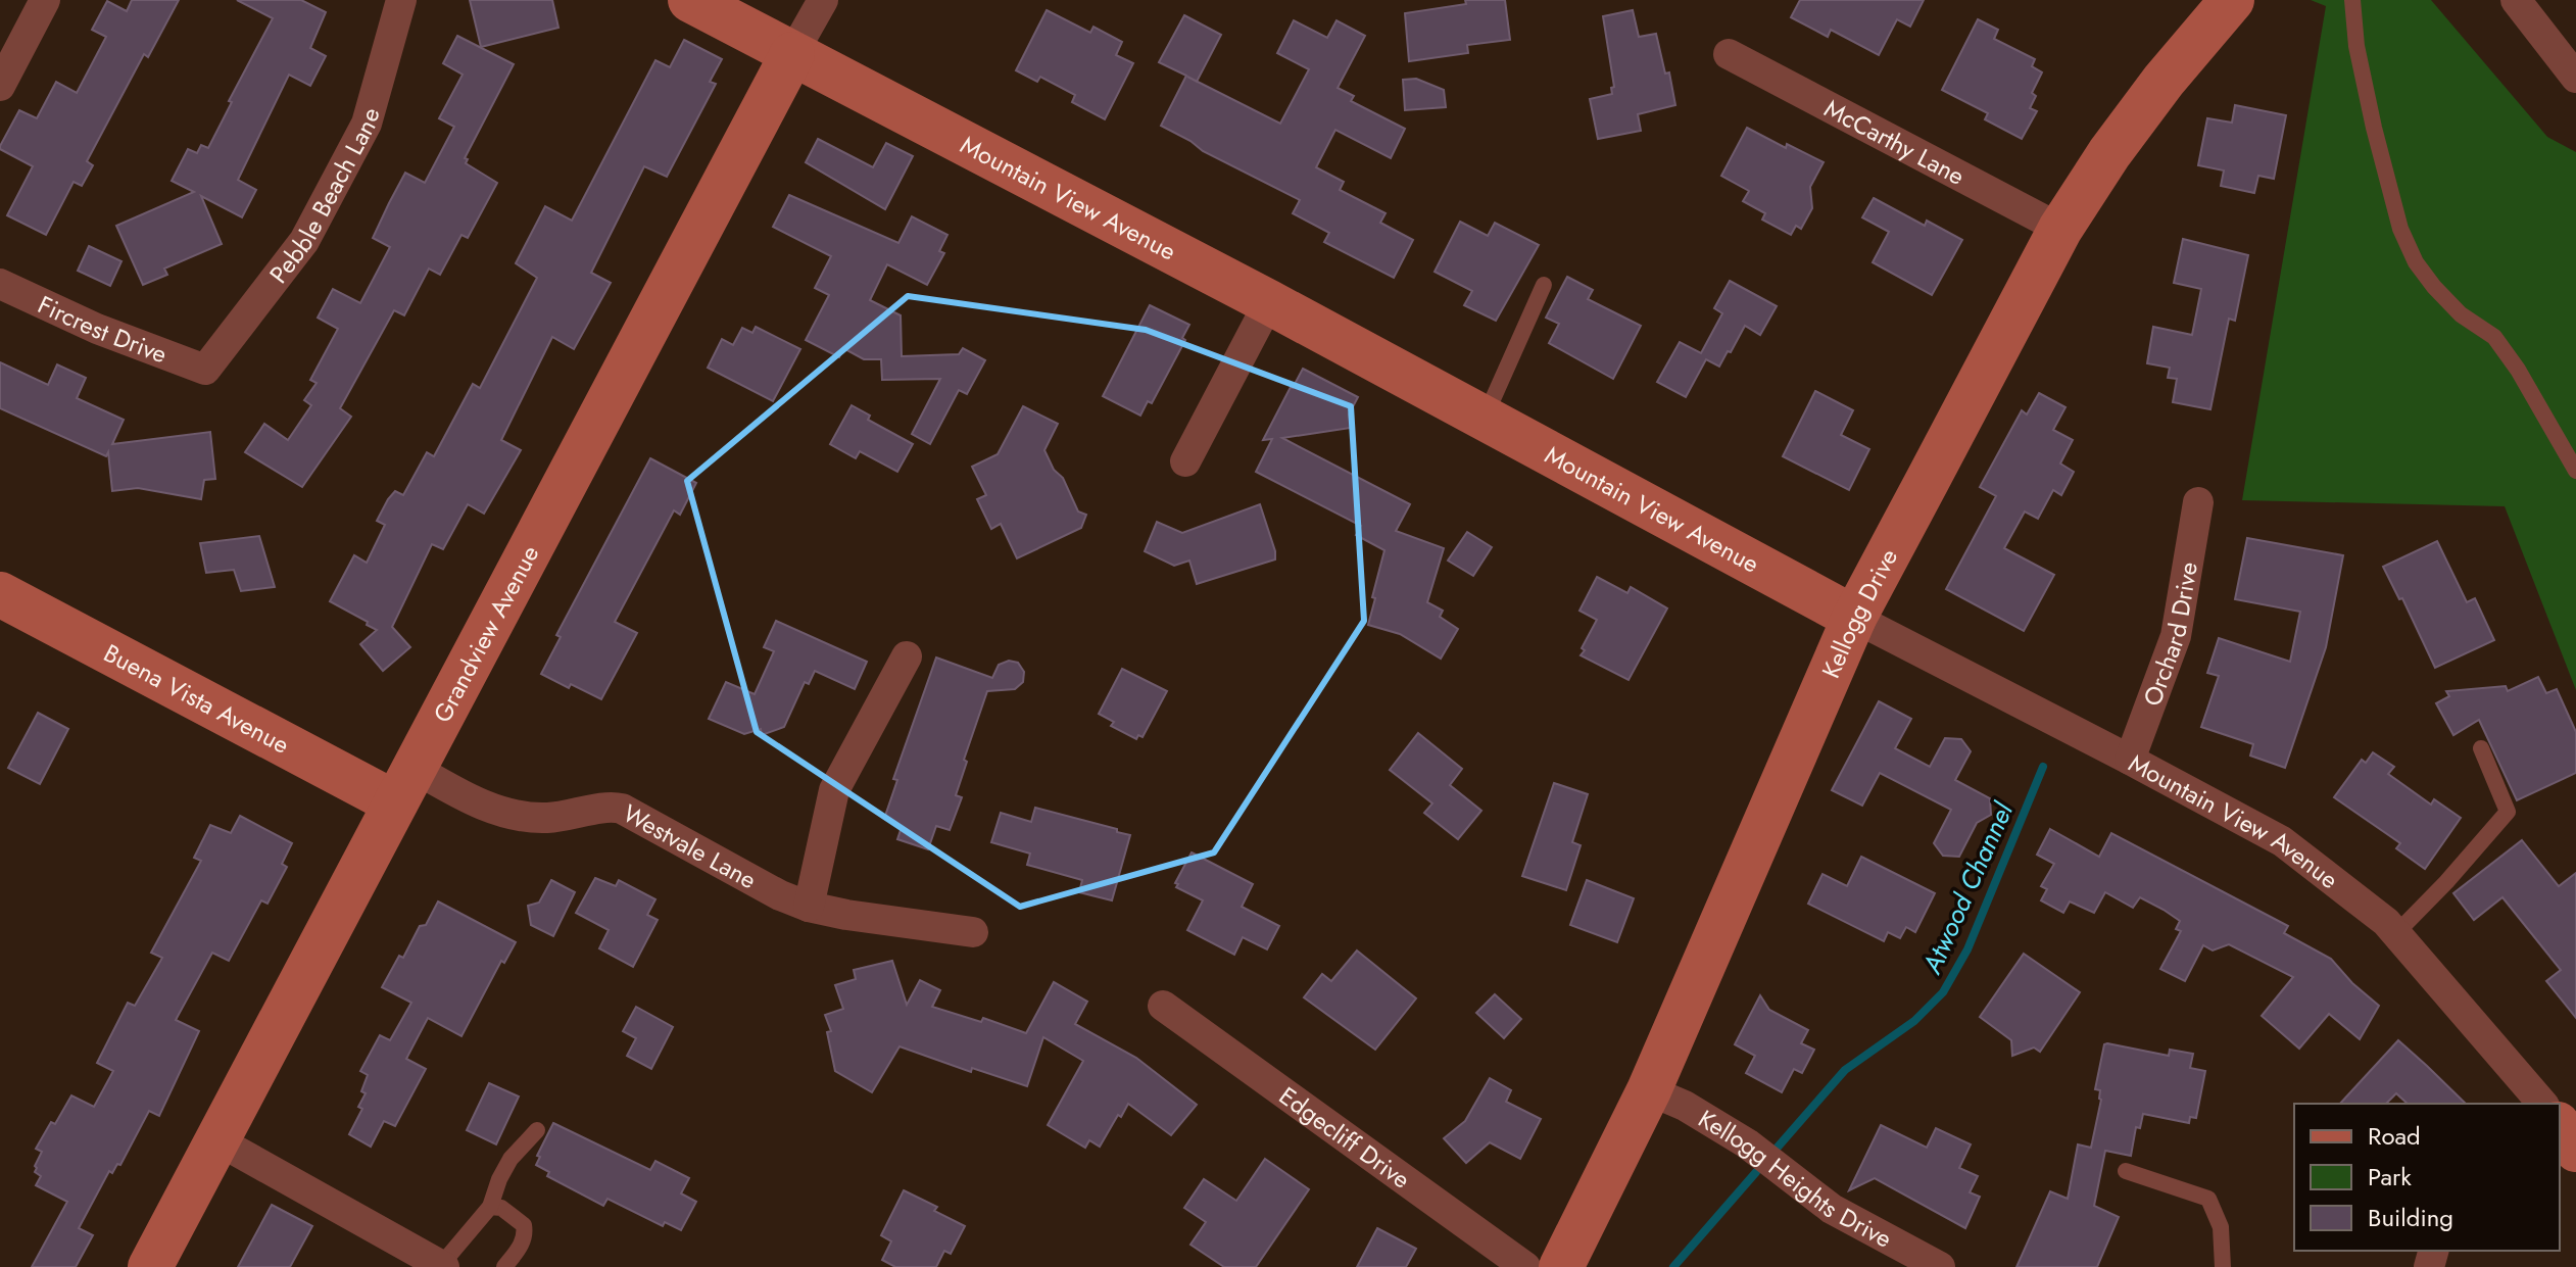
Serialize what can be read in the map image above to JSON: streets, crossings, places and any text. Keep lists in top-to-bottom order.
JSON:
{
  "streets": {
    "street": [
      "McCarthy Lane",
      "Pebble Beach Lane",
      "Mountain View Avenue",
      "Fircrest Drive",
      "Kellogg Drive",
      "Orchard Drive",
      "Grandview Avenue",
      "Buena Vista Avenue",
      "Westvale Lane",
      "Edgecliff Drive",
      "Kellogg Heights Drive"
    ]
  },
  "crossings": [
    ["McCarthy Lane", "Kellogg Drive"],
    ["Pebble Beach Lane", "Fircrest Drive"],
    ["Mountain View Avenue", "Kellogg Drive"],
    ["Mountain View Avenue", "Orchard Drive"],
    ["Mountain View Avenue", "Grandview Avenue"],
    ["Kellogg Drive", "Kellogg Heights Drive"],
    ["Grandview Avenue", "Buena Vista Avenue"],
    ["Grandview Avenue", "Westvale Lane"],
    ["Buena Vista Avenue", "Westvale Lane"]
  ],
  "water": ["Atwood Channel"],
  "legend": ["Road", "Park", "Building"]
}
